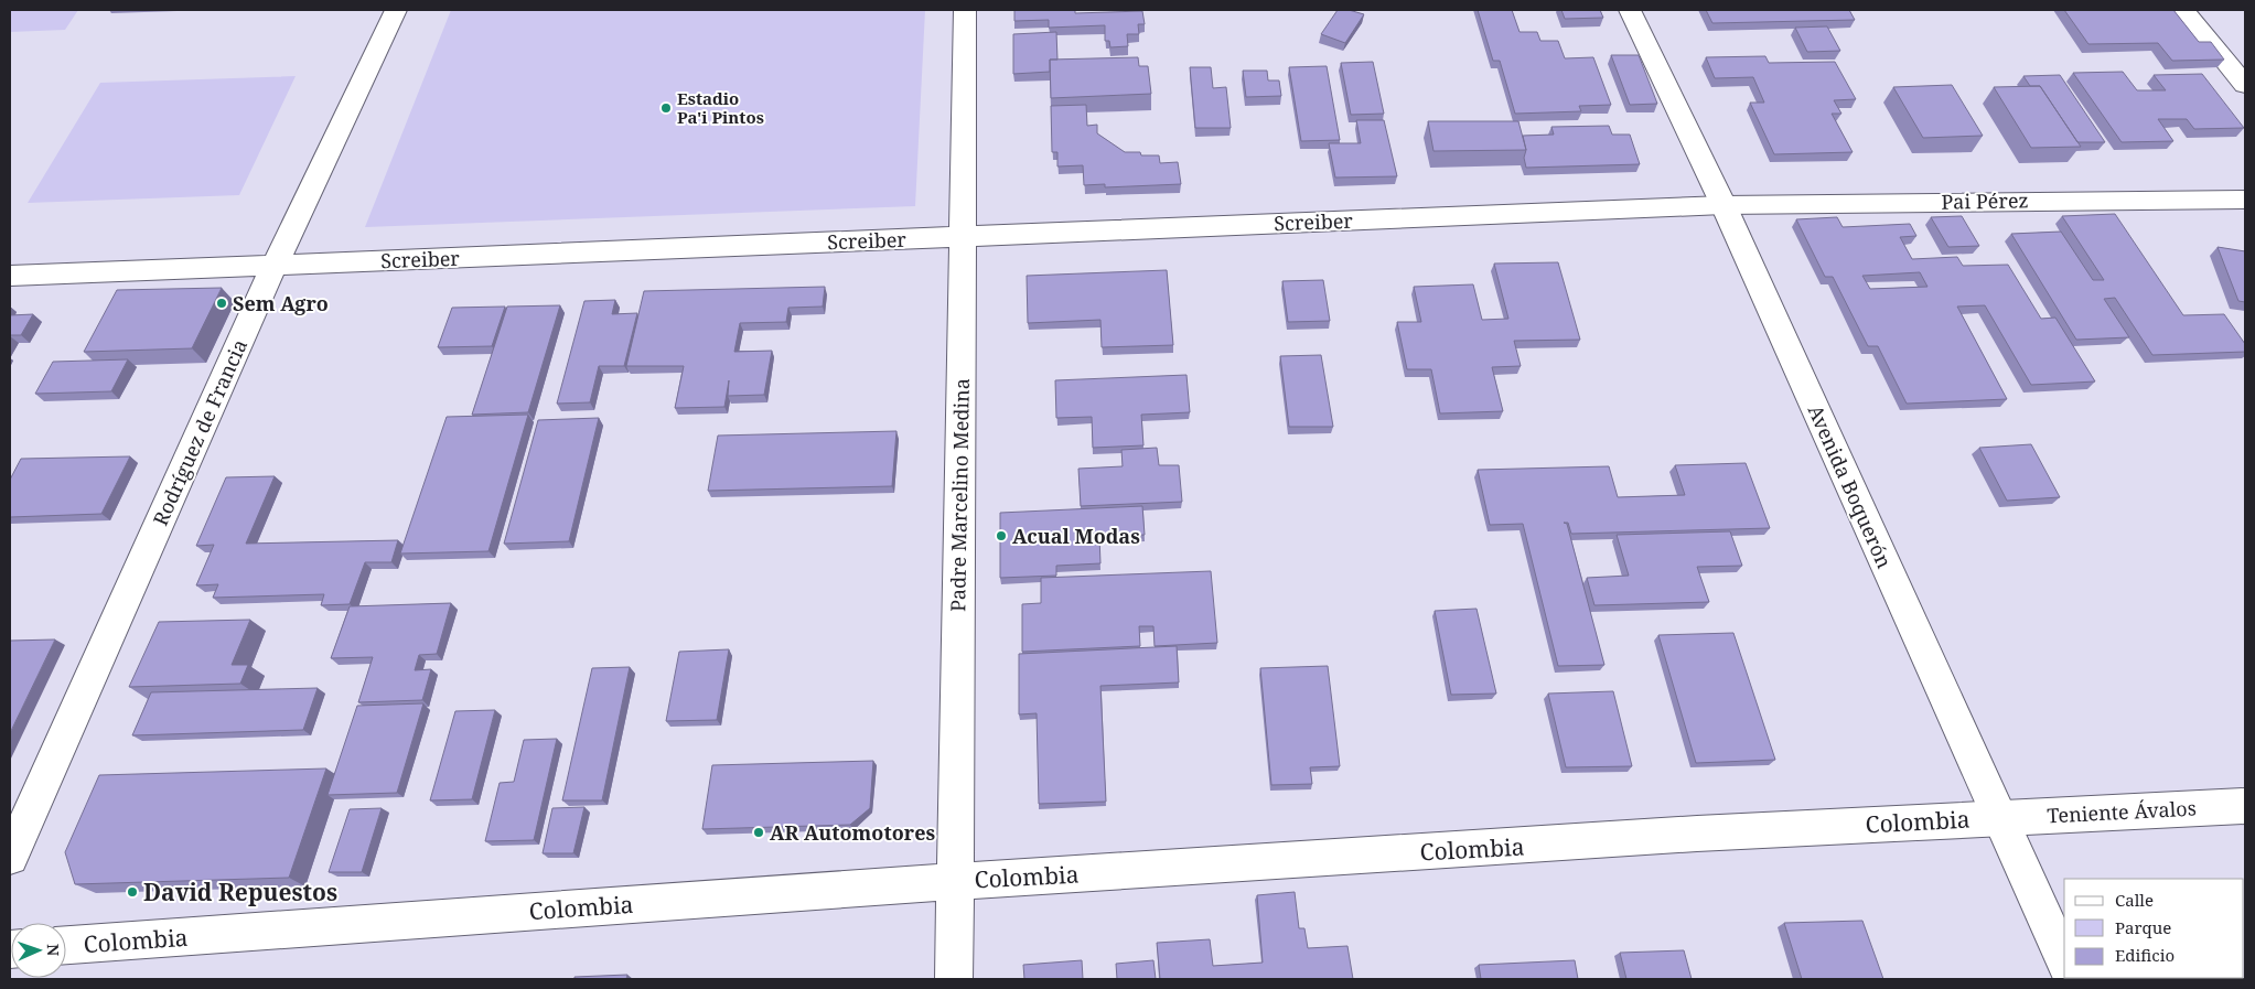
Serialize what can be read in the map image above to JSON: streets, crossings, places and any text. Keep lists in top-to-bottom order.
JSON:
{
  "streets": {
    "street": [
      "Pai Pérez",
      "Screiber",
      "Rodríguez de Francia",
      "Avenida Boquerón",
      "Padre Marcelino Medina",
      "Teniente Ávalos",
      "Colombia"
    ]
  },
  "crossings": [
    ["Pai Pérez", "Screiber"],
    ["Pai Pérez", "Avenida Boquerón"],
    ["Screiber", "Rodríguez de Francia"],
    ["Screiber", "Avenida Boquerón"],
    ["Screiber", "Padre Marcelino Medina"],
    ["Avenida Boquerón", "Teniente Ávalos"],
    ["Avenida Boquerón", "Colombia"],
    ["Padre Marcelino Medina", "Colombia"],
    ["Teniente Ávalos", "Colombia"]
  ],
  "places": [
    "Estadio Pa'i Pintos",
    "Sem Agro",
    "Acual Modas",
    "AR Automotores",
    "David Repuestos"
  ],
  "legend": ["Calle", "Parque", "Edificio"],
  "north": "right"
}
